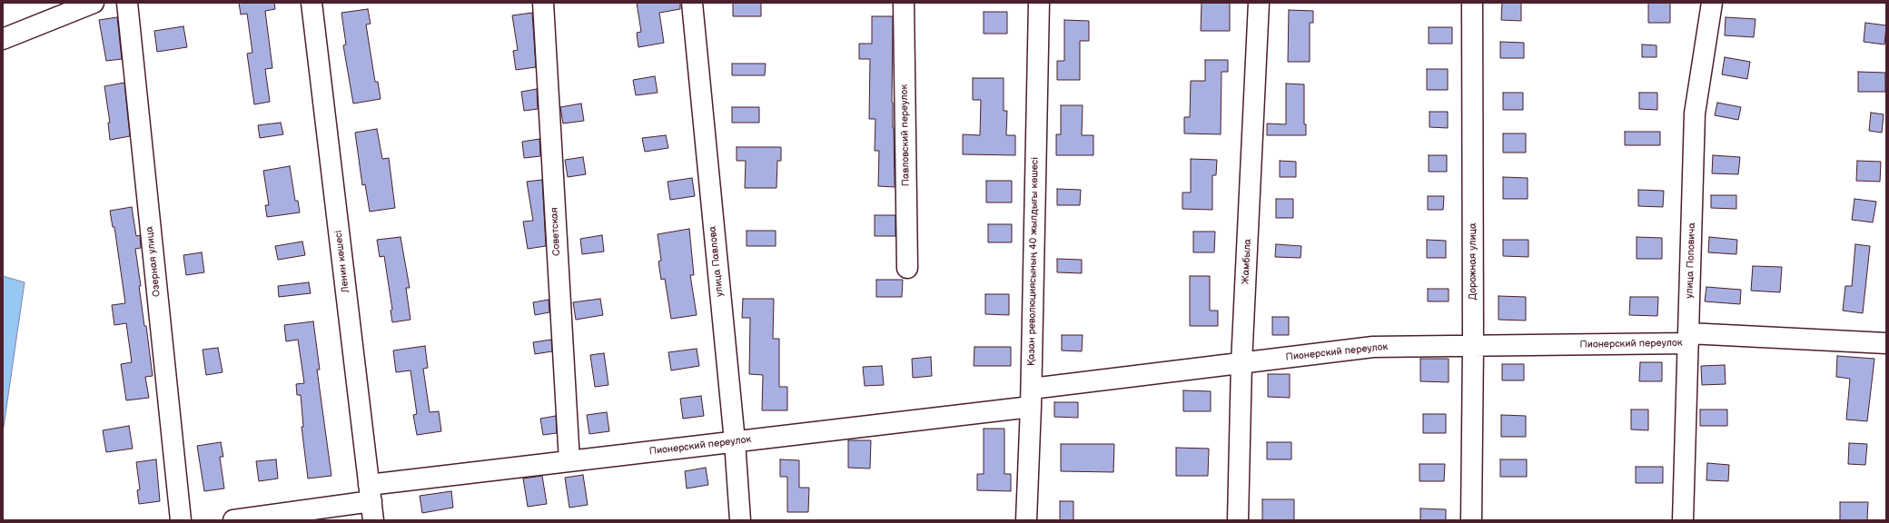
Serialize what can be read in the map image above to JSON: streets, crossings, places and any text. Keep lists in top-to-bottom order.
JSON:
{
  "streets": {
    "street": [
      "Павловский переулок",
      "Советская",
      "улица Поповича",
      "Озерная улица",
      "Ленин көшесі",
      "улица Павлова",
      "Қазан революциясының 40 жылдығы көшесі",
      "Жамбыла",
      "Дорожная улица",
      "Пионерский переулок"
    ]
  },
  "crossings": [
    ["Советская", "Пионерский переулок"],
    ["улица Поповича", "Пионерский переулок"],
    ["Ленин көшесі", "Пионерский переулок"],
    ["улица Павлова", "Пионерский переулок"],
    ["Қазан революциясының 40 жылдығы көшесі", "Пионерский переулок"],
    ["Жамбыла", "Пионерский переулок"],
    ["Дорожная улица", "Пионерский переулок"]
  ]
}
